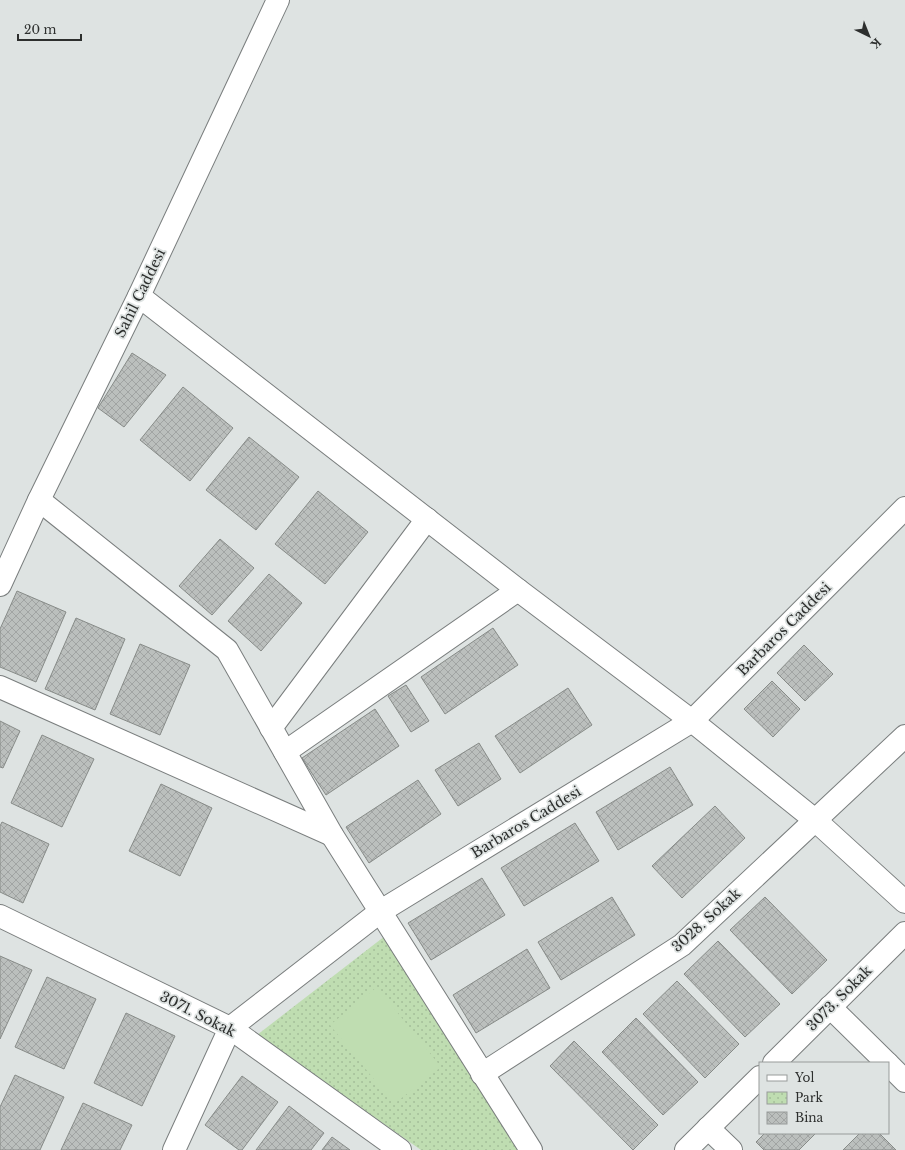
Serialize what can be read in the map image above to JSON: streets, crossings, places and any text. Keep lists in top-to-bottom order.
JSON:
{
  "streets": {
    "street": [
      "Sahil Caddesi",
      "Barbaros Caddesi",
      "3028. Sokak",
      "3073. Sokak",
      "3071. Sokak"
    ]
  },
  "crossings": [
    ["Barbaros Caddesi", "3071. Sokak"]
  ],
  "legend": ["Yol", "Park", "Bina"],
  "scale_bar": "20 m",
  "north": "bottom right"
}
